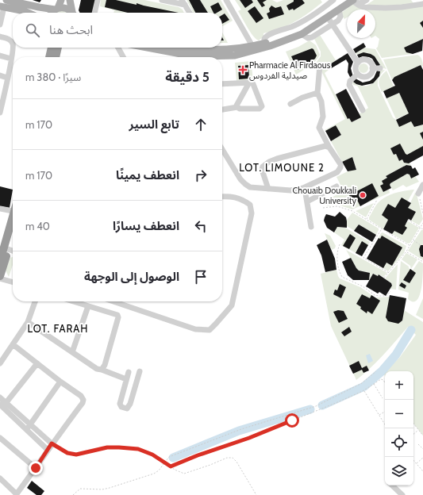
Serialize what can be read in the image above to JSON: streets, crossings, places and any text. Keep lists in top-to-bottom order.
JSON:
{
  "districts": ["LOT. LIMOUNE 2", "LOT. FARAH"],
  "places": {
    "health": ["Pharmacie Al Firdaous صيدلية الفردوس"],
    "other": ["Chouaib Doukkali University"]
  },
  "north": "top right",
  "page": {
    "search": "ابحث هنا",
    "heading": ["5 دقيقة", "سيرًا · 380 m"],
    "list": [
      ["تابع السير", "170 m"],
      ["انعطف يمينًا", "170 m"],
      ["انعطف يسارًا", "40 m"],
      "الوصول إلى الوجهة"
    ],
    "map_buttons": ["+", "−"]
  }
}
